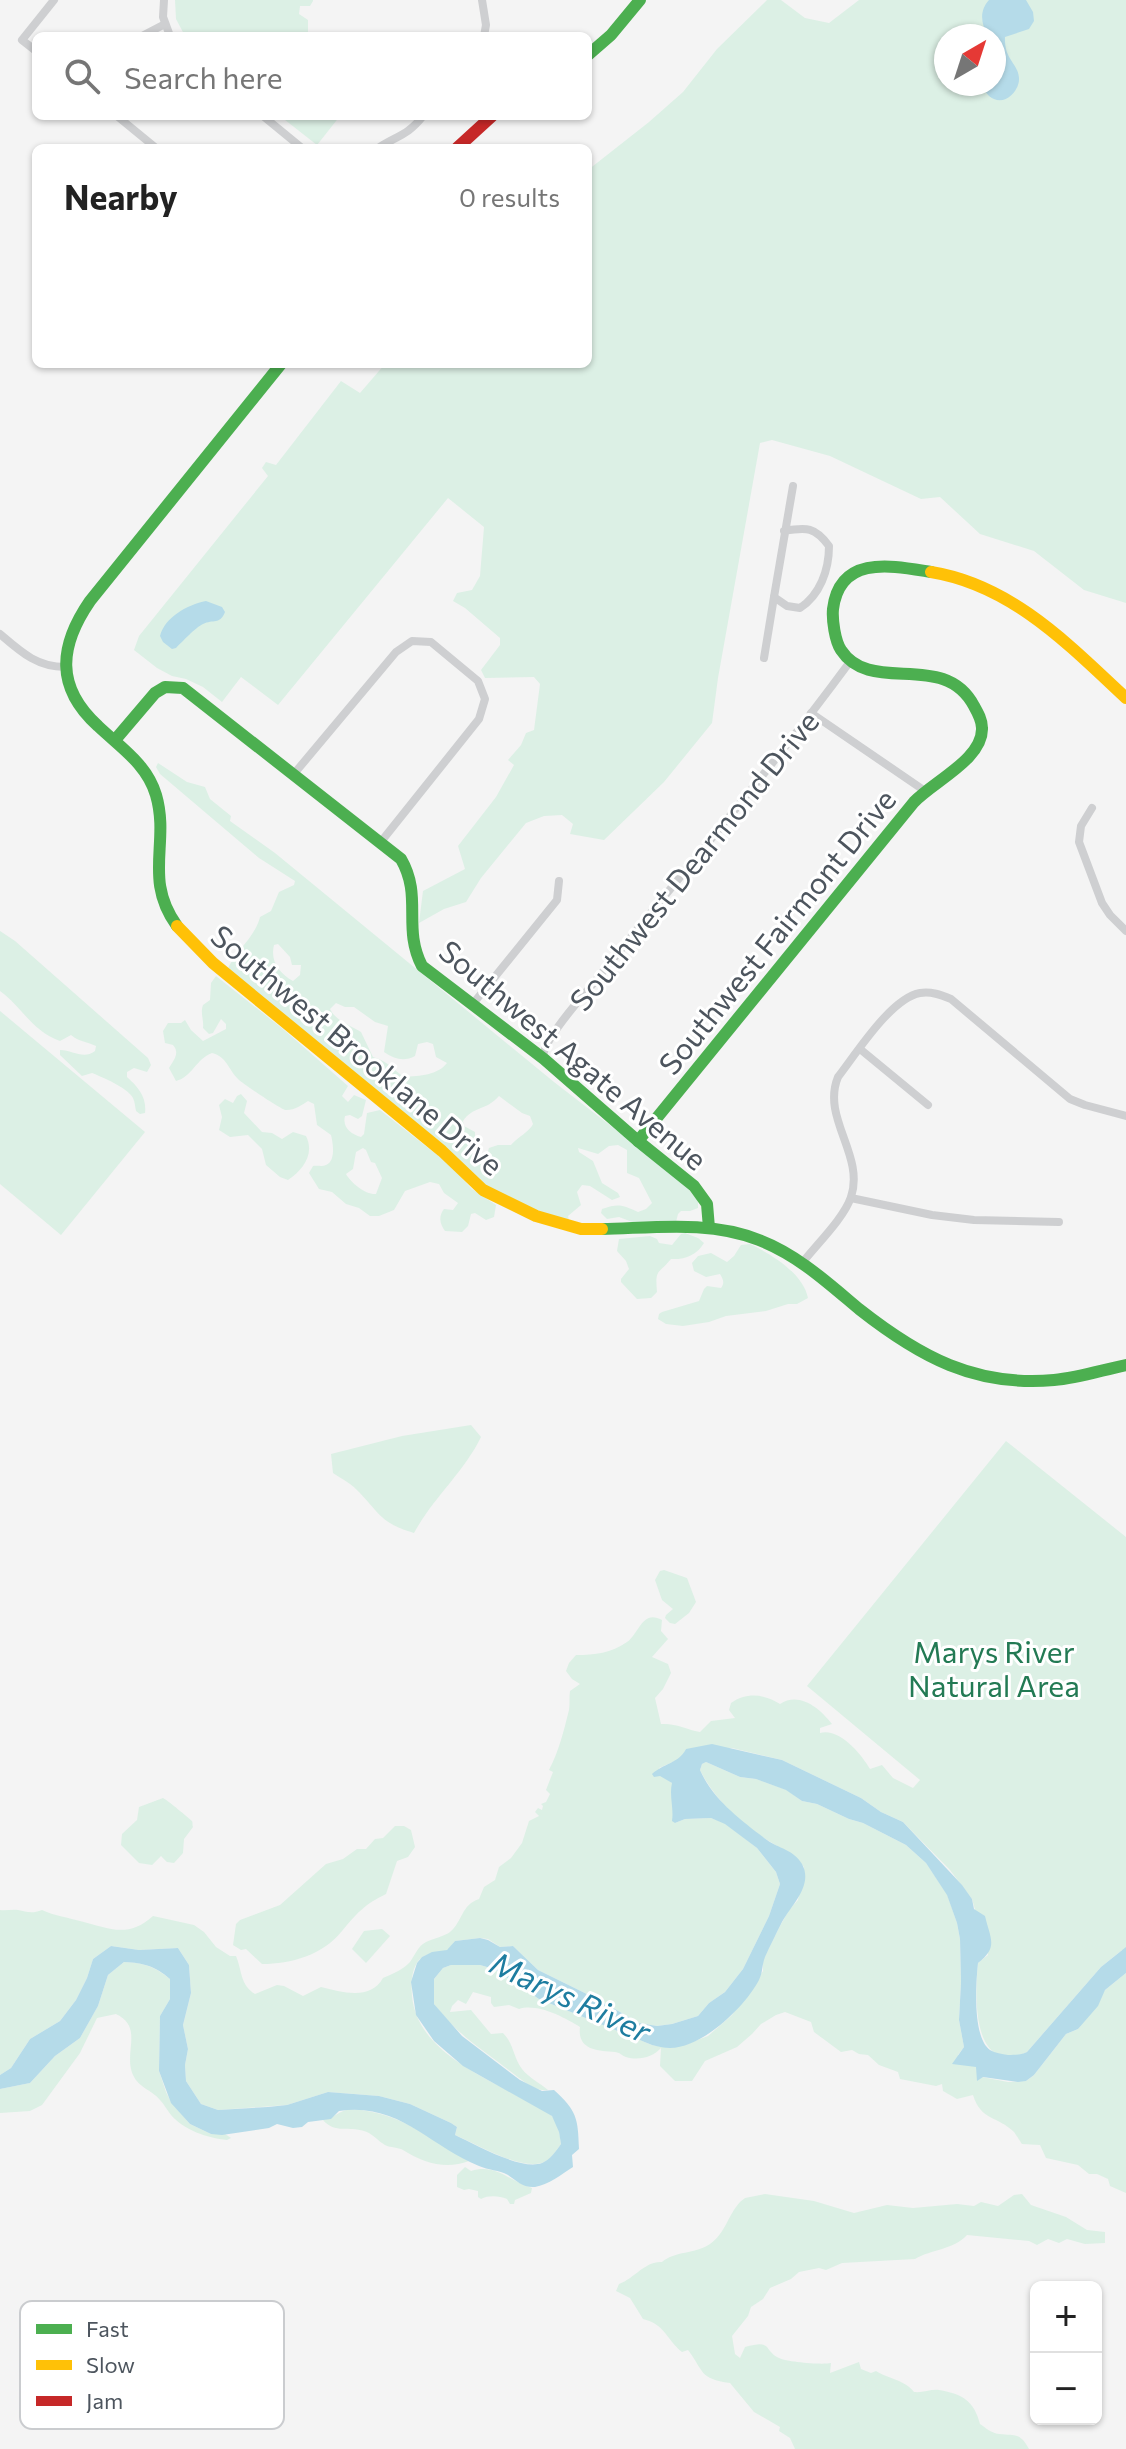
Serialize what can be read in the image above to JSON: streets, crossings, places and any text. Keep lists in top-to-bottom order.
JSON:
{
  "streets": {
    "street": [
      "Southwest Dearmond Drive",
      "Southwest Fairmont Drive",
      "Southwest Brooklane Drive",
      "Southwest Agate Avenue"
    ]
  },
  "crossings": [
    ["Southwest Dearmond Drive", "Southwest Fairmont Drive"],
    ["Southwest Dearmond Drive", "Southwest Agate Avenue"],
    ["Southwest Fairmont Drive", "Southwest Agate Avenue"],
    ["Southwest Brooklane Drive", "Southwest Agate Avenue"]
  ],
  "water": ["Marys River"],
  "parks": ["Marys River Natural Area"],
  "legend": ["Fast", "Slow", "Jam"],
  "north": "top right",
  "page": {
    "search": "Search here",
    "heading": ["Nearby", "0 results"],
    "map_buttons": ["+", "−"]
  }
}
